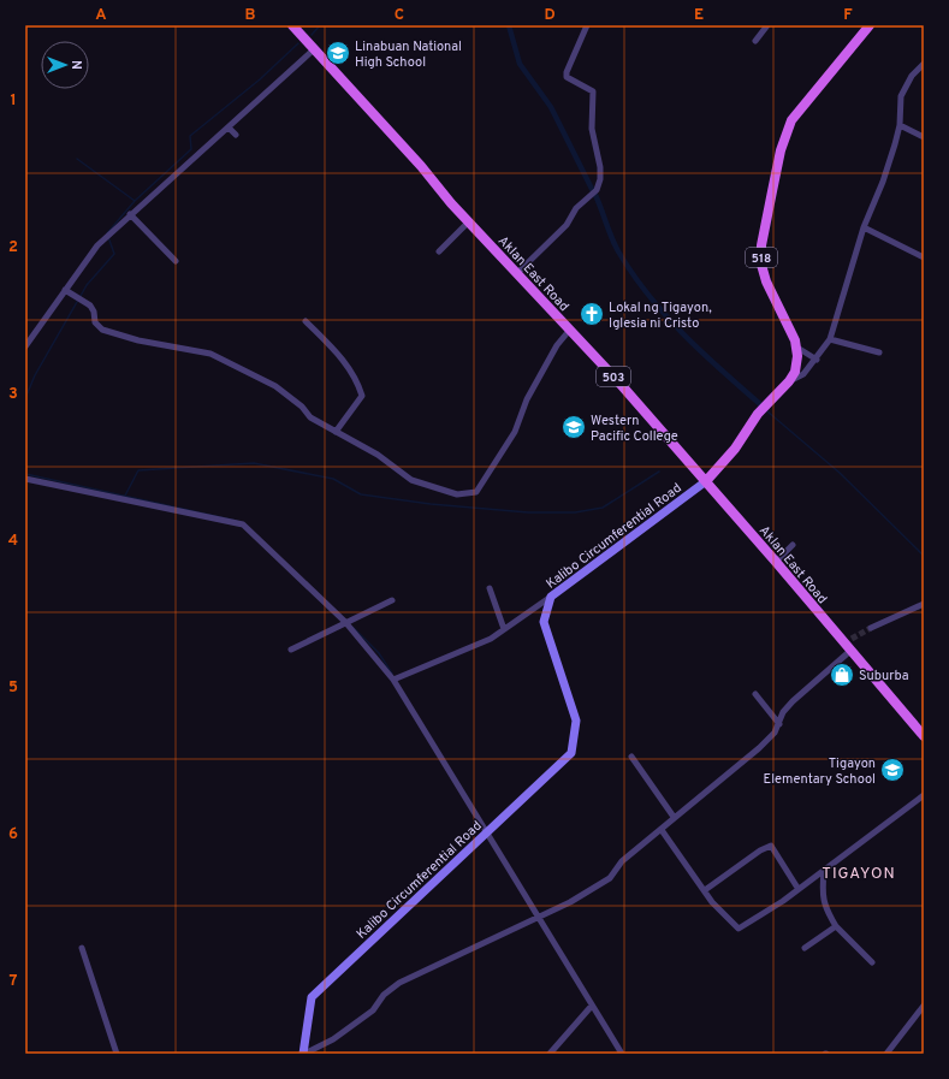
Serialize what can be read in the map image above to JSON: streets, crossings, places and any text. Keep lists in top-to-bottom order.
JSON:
{
  "streets": {
    "main road": [
      "518",
      "Aklan East Road",
      "503",
      "Kalibo Circumferential Road"
    ]
  },
  "crossings": [
    ["Aklan East Road", "Kalibo Circumferential Road"]
  ],
  "districts": ["TIGAYON"],
  "places": {
    "school or university": ["Linabuan National High School", "Western Pacific College", "Tigayon Elementary School"],
    "church": ["Lokal ng Tigayon, Iglesia ni Cristo"],
    "shop": ["Suburba"]
  },
  "north": "right",
  "grid": {
    "columns": [
      "A",
      "B",
      "C",
      "D",
      "E",
      "F"
    ],
    "rows": [
      "1",
      "2",
      "3",
      "4",
      "5",
      "6",
      "7"
    ]
  }
}
